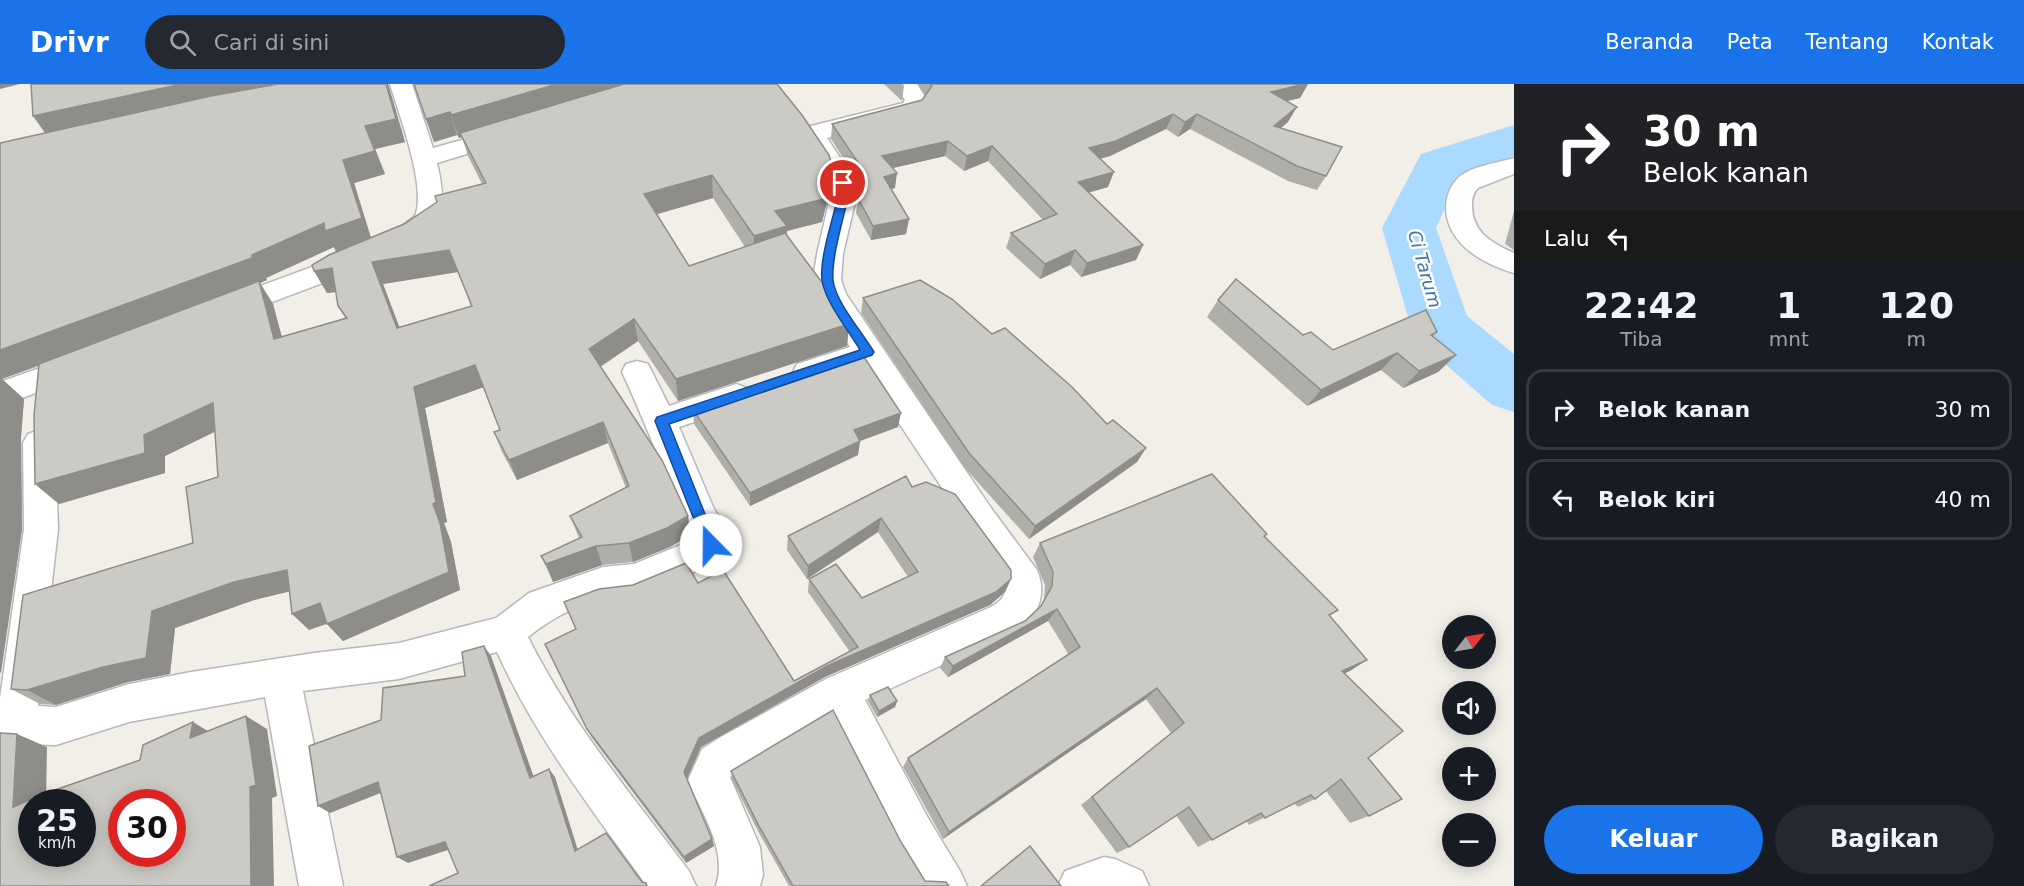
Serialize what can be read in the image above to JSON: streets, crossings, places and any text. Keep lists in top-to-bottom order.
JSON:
{
  "water": ["Ci Tarum"],
  "north": "top right",
  "page": {
    "header": "Drivr",
    "search": "Cari di sini",
    "nav": [
      "Beranda",
      "Peta",
      "Tentang",
      "Kontak"
    ],
    "turn": ["30 m", "Belok kanan"],
    "then": "Lalu",
    "eta": [
      "22:42",
      "Tiba",
      "1",
      "mnt",
      "120",
      "m"
    ],
    "list": [
      {
        "name": "Belok kanan",
        "value": "30 m"
      },
      {
        "name": "Belok kiri",
        "value": "40 m"
      }
    ],
    "map_buttons": ["+", "−"],
    "speed": "25 km/h",
    "limit": "30",
    "buttons": ["Keluar", "Bagikan"]
  }
}
